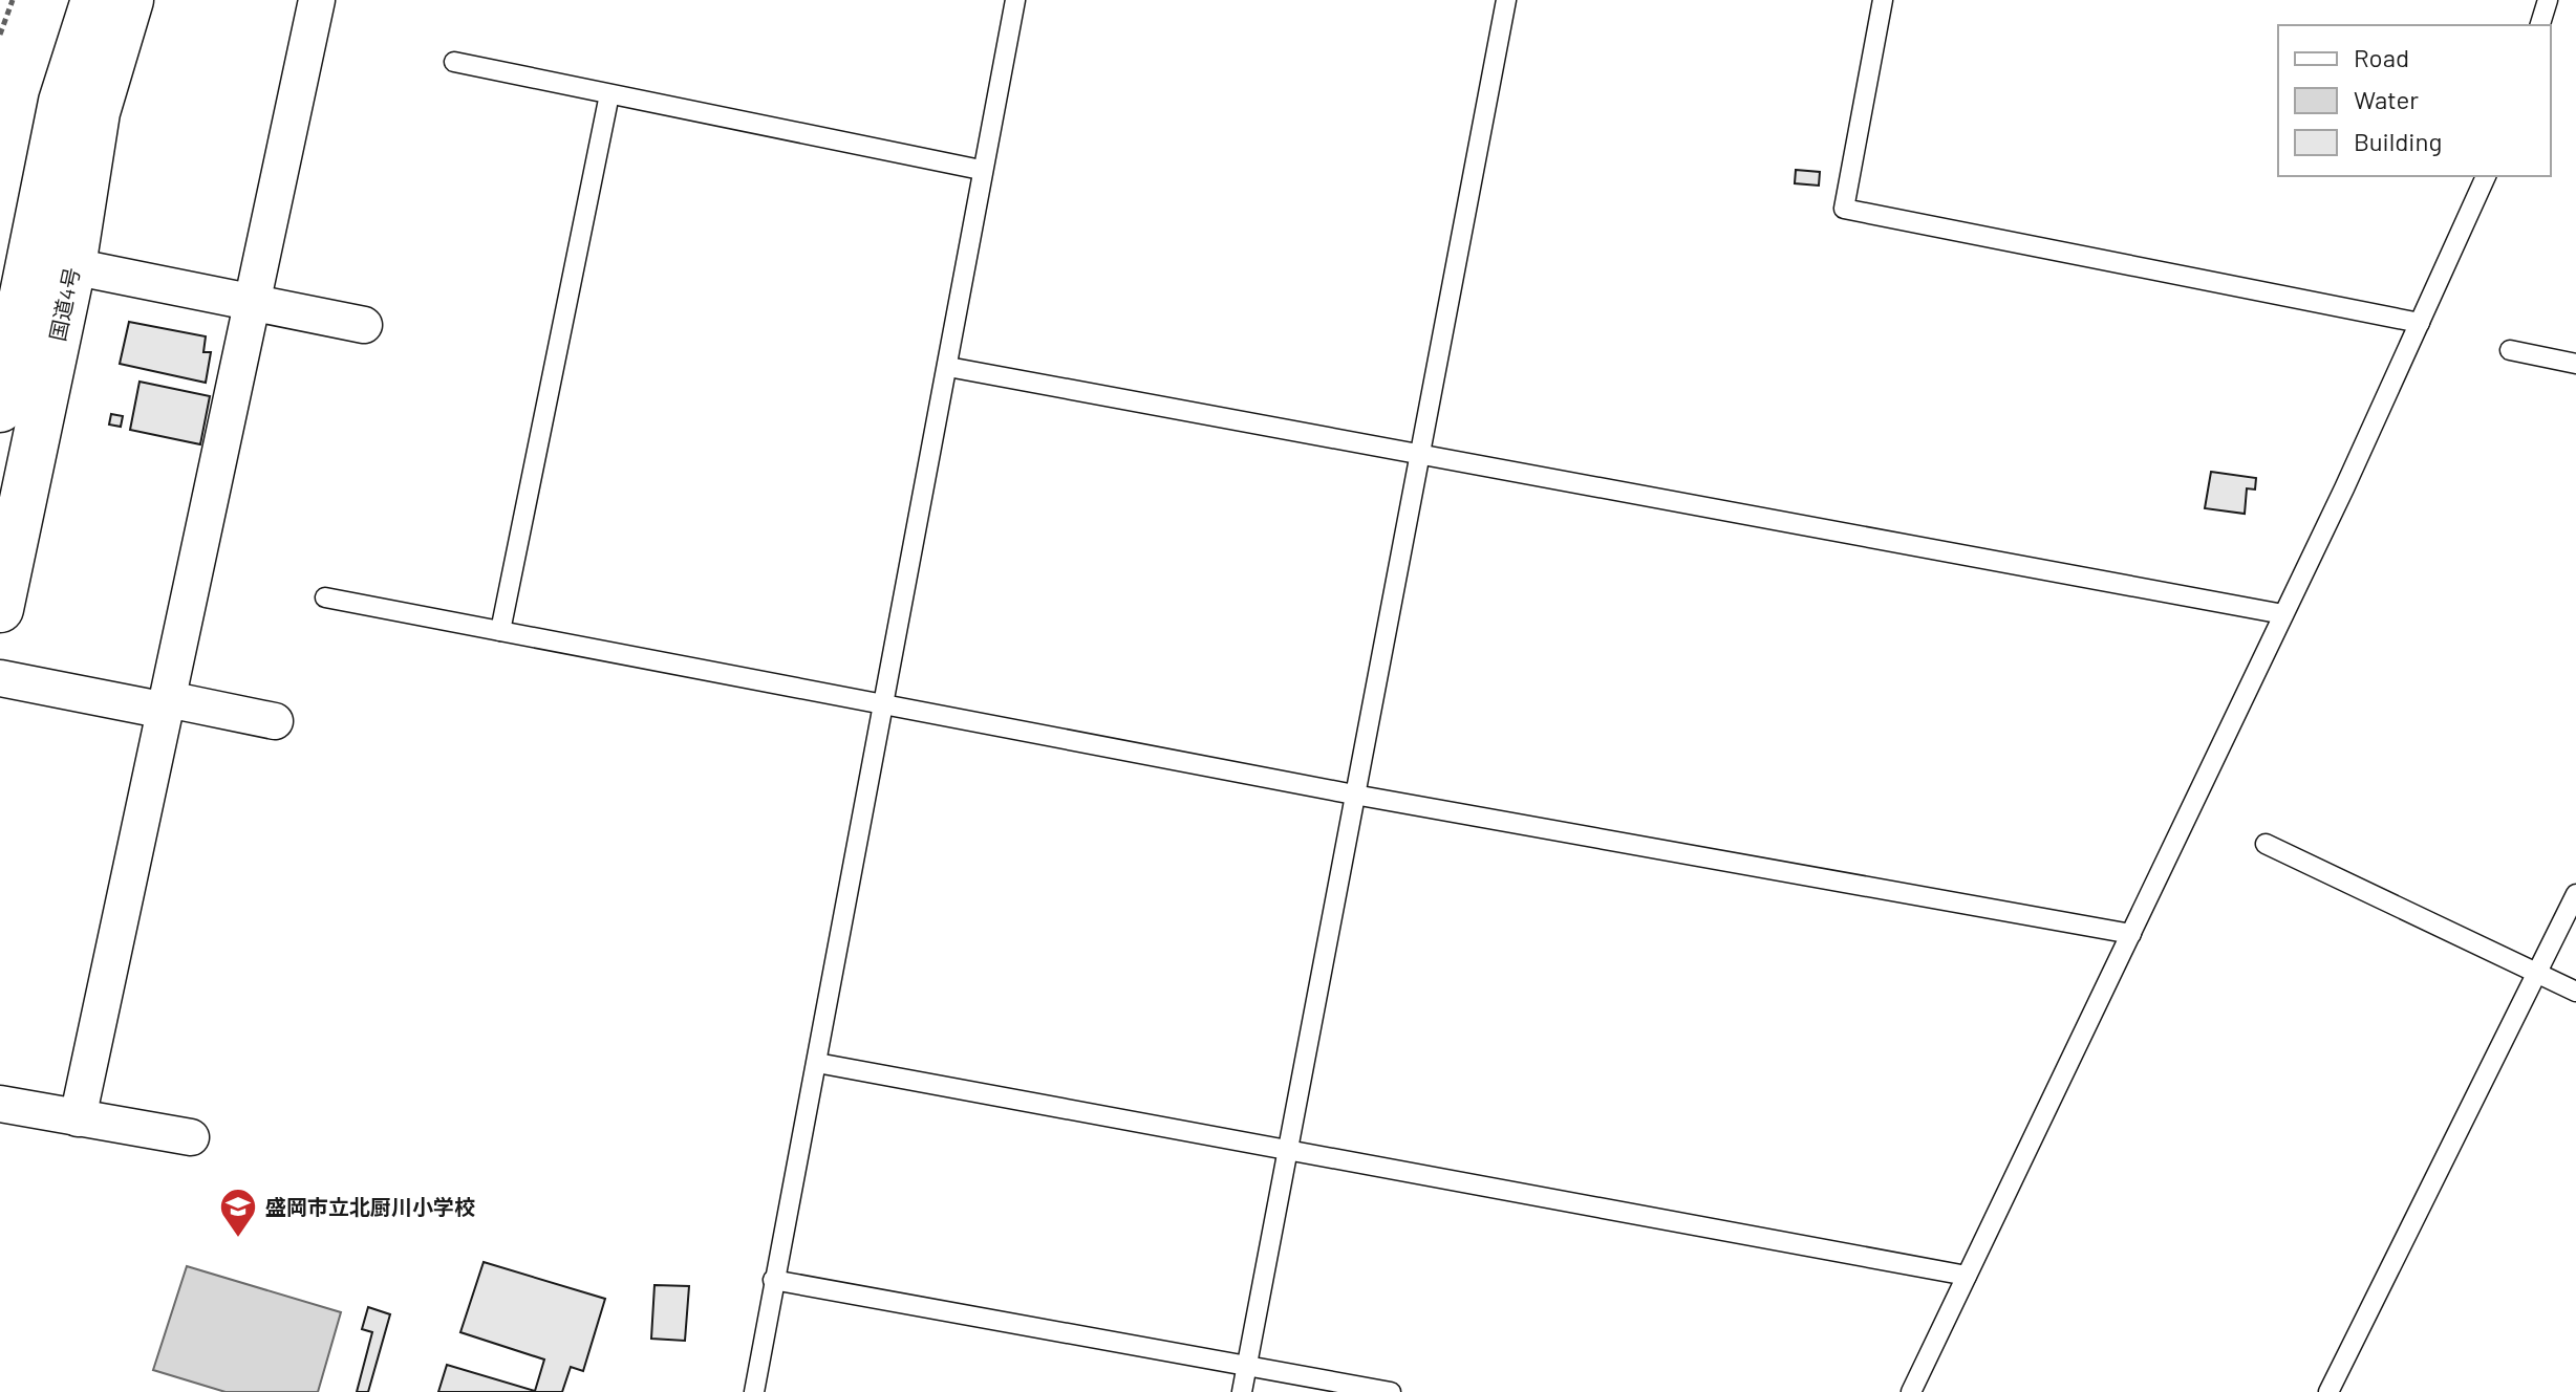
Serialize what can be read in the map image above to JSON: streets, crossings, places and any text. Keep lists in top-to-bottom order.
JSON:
{
  "streets": {
    "highway": ["国道4号"]
  },
  "places": {
    "school or university": ["盛岡市立北厨川小学校"]
  },
  "legend": ["Road", "Water", "Building"]
}
